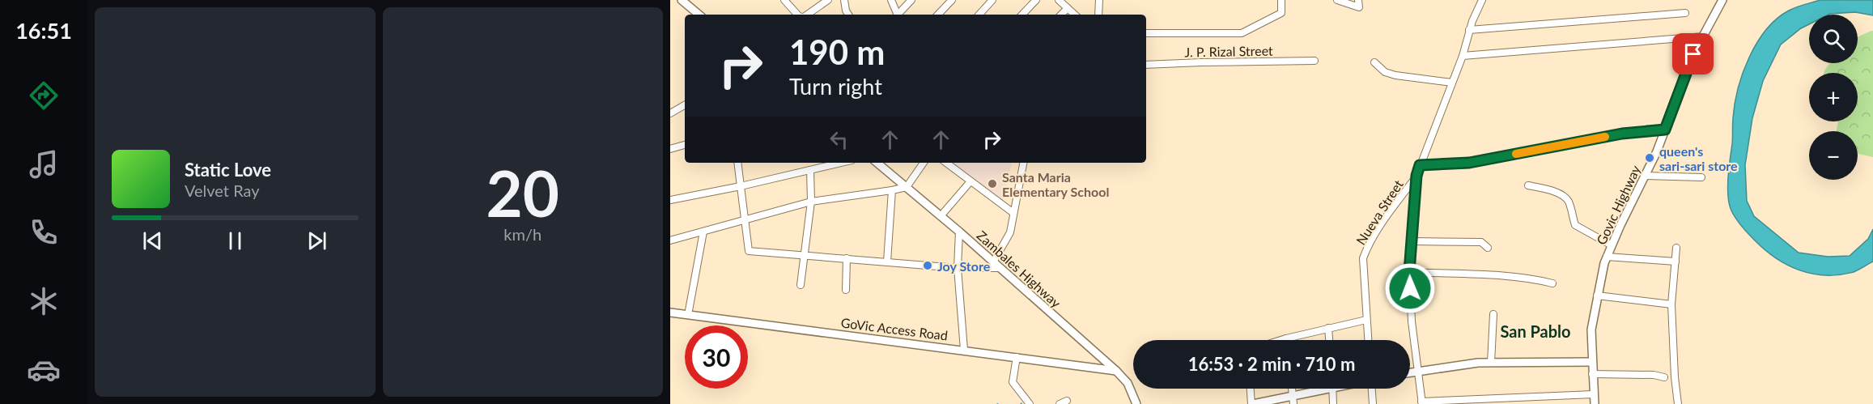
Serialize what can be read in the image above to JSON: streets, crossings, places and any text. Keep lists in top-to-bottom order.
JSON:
{
  "streets": {
    "main road": ["Govic Highway", "Zambales Highway", "GoVic Access Road"],
    "street": ["J. P. Rizal Street", "Nueva Street"]
  },
  "crossings": [
    ["Zambales Highway", "GoVic Access Road"]
  ],
  "districts": ["San Pablo"],
  "places": ["queen's sari-sari store", "Santa Maria Elementary School", "Joy Store"],
  "page": {
    "tabs": "16:51",
    "tile": ["20", "km/h"],
    "map_buttons": ["+", "−"],
    "turn": ["190 m", "Turn right"],
    "song": ["Static Love", "Velvet Ray"],
    "limit": "30",
    "trip": "16:53 · 2 min · 710 m"
  }
}
